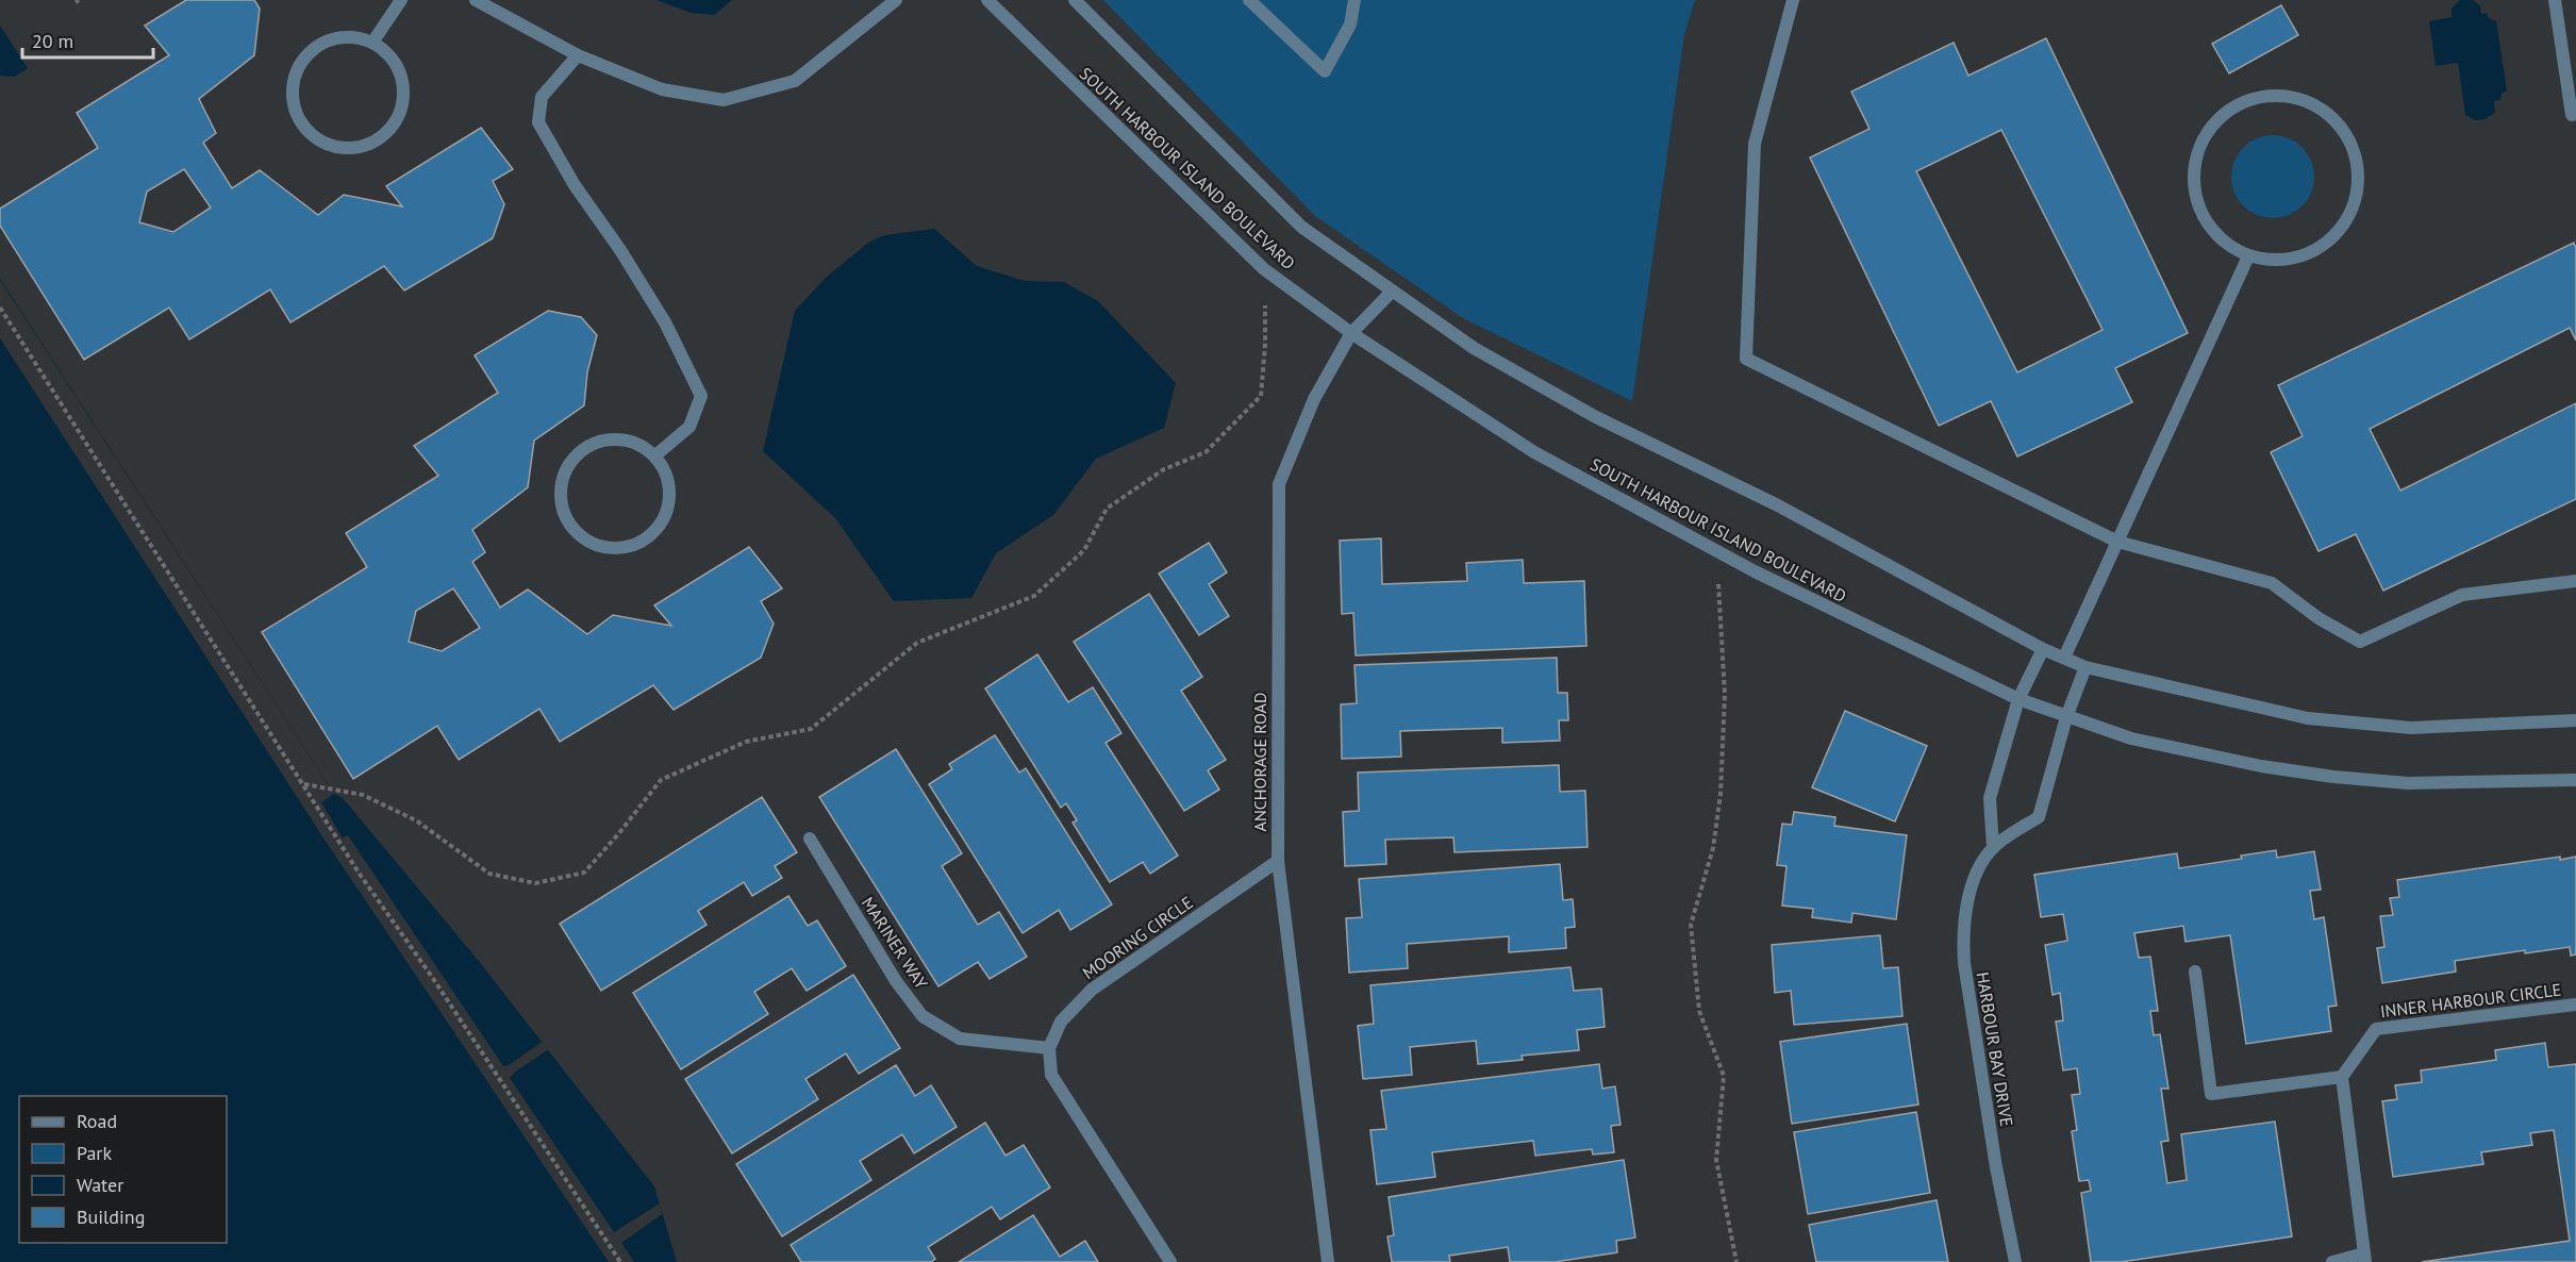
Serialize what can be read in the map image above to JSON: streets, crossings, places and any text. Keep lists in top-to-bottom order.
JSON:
{
  "streets": {
    "street": [
      "SOUTH HARBOUR ISLAND BOULEVARD",
      "ANCHORAGE ROAD",
      "MOORING CIRCLE",
      "MARINER WAY",
      "INNER HARBOUR CIRCLE",
      "HARBOUR BAY DRIVE"
    ]
  },
  "crossings": [
    ["SOUTH HARBOUR ISLAND BOULEVARD", "ANCHORAGE ROAD"],
    ["SOUTH HARBOUR ISLAND BOULEVARD", "HARBOUR BAY DRIVE"],
    ["ANCHORAGE ROAD", "MOORING CIRCLE"],
    ["MOORING CIRCLE", "MARINER WAY"]
  ],
  "legend": [
    "Road",
    "Park",
    "Water",
    "Building"
  ],
  "scale_bar": "20 m"
}
